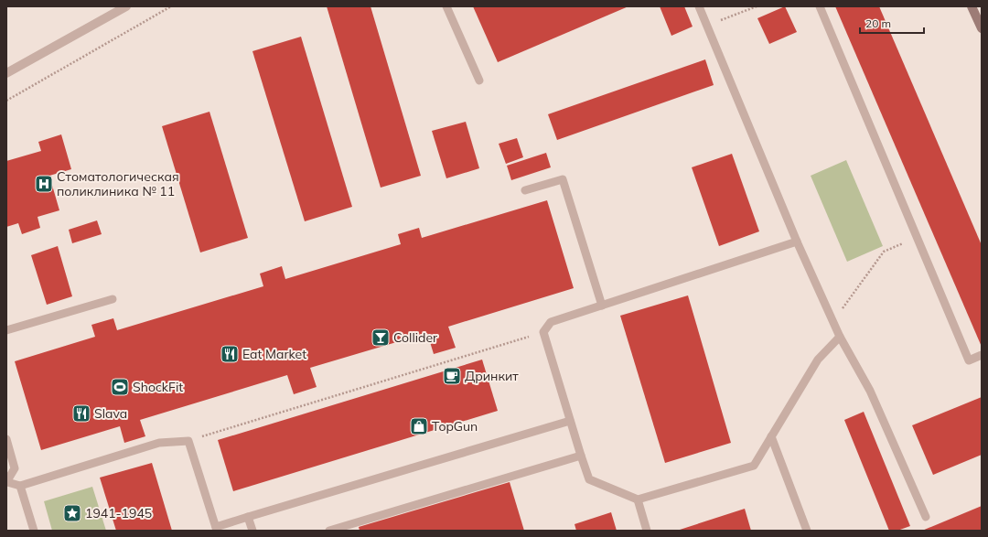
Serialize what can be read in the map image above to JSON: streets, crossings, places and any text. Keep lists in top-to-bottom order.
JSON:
{
  "places": {
    "hospital": ["Стоматологическая поликлиника № 11"],
    "bar": ["Collider"],
    "restaurant": ["Eat Market", "Slava"],
    "cafe": ["Дринкит"],
    "sports": ["ShockFit"],
    "shop": ["TopGun"],
    "place": ["1941-1945"]
  },
  "scale_bar": "20 m"
}
